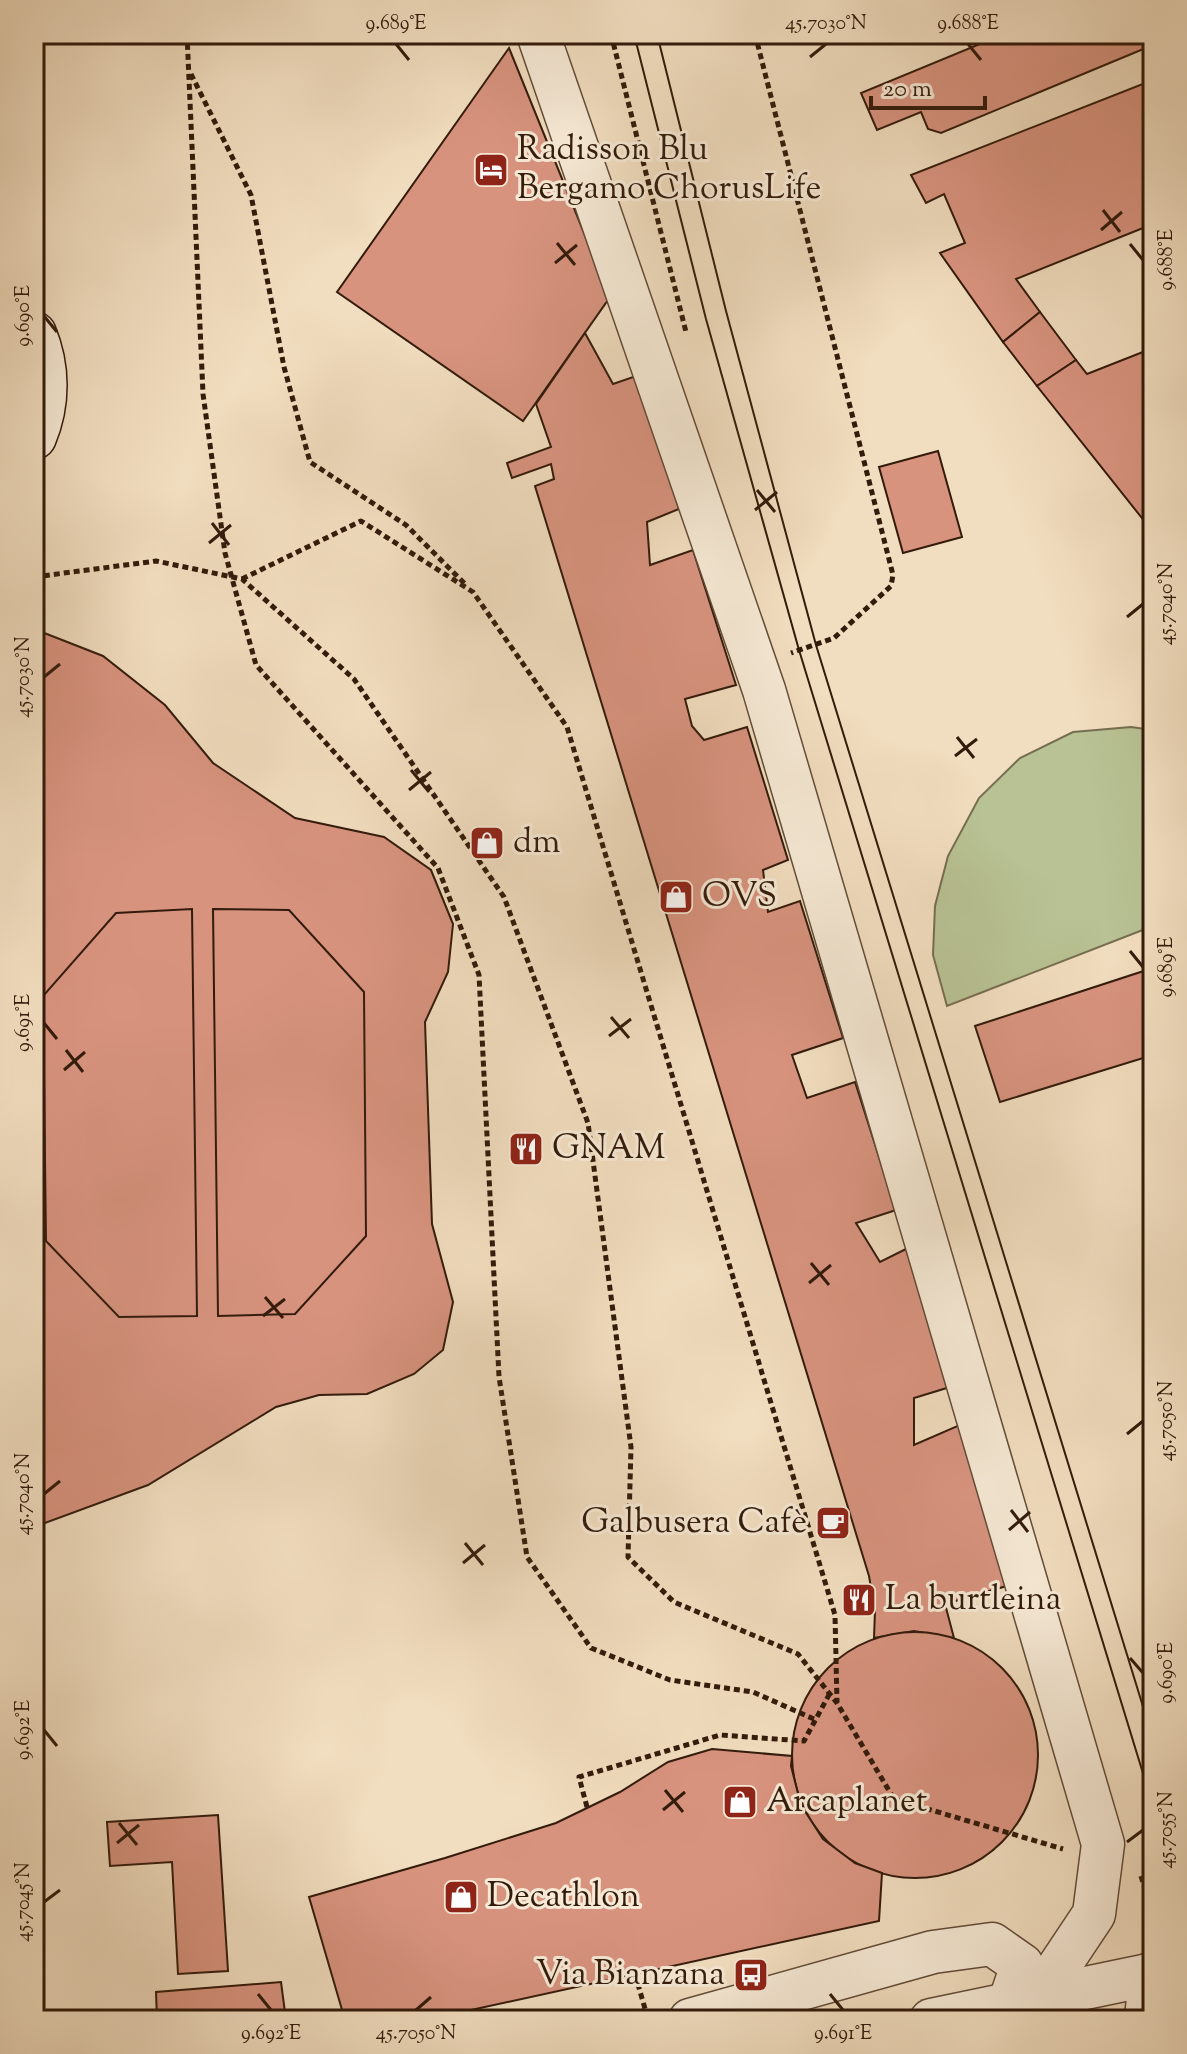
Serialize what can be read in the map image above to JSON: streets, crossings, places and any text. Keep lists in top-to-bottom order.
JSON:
{
  "places": {
    "hotel": ["Radisson Blu Bergamo ChorusLife"],
    "shop": [
      "dm",
      "OVS",
      "Arcaplanet",
      "Decathlon"
    ],
    "restaurant": ["GNAM", "La burtleina"],
    "cafe": ["Galbusera Cafè"],
    "bus stop": ["Via Bianzana"]
  },
  "scale_bar": "20 m",
  "coordinates": [
    "9.689°E",
    "45.7030°N",
    "9.688°E",
    "9.690°E",
    "45.7040°N",
    "9.691°E",
    "45.7050°N",
    "9.692°E",
    "45.7055°N",
    "45.7045°N"
  ]
}
